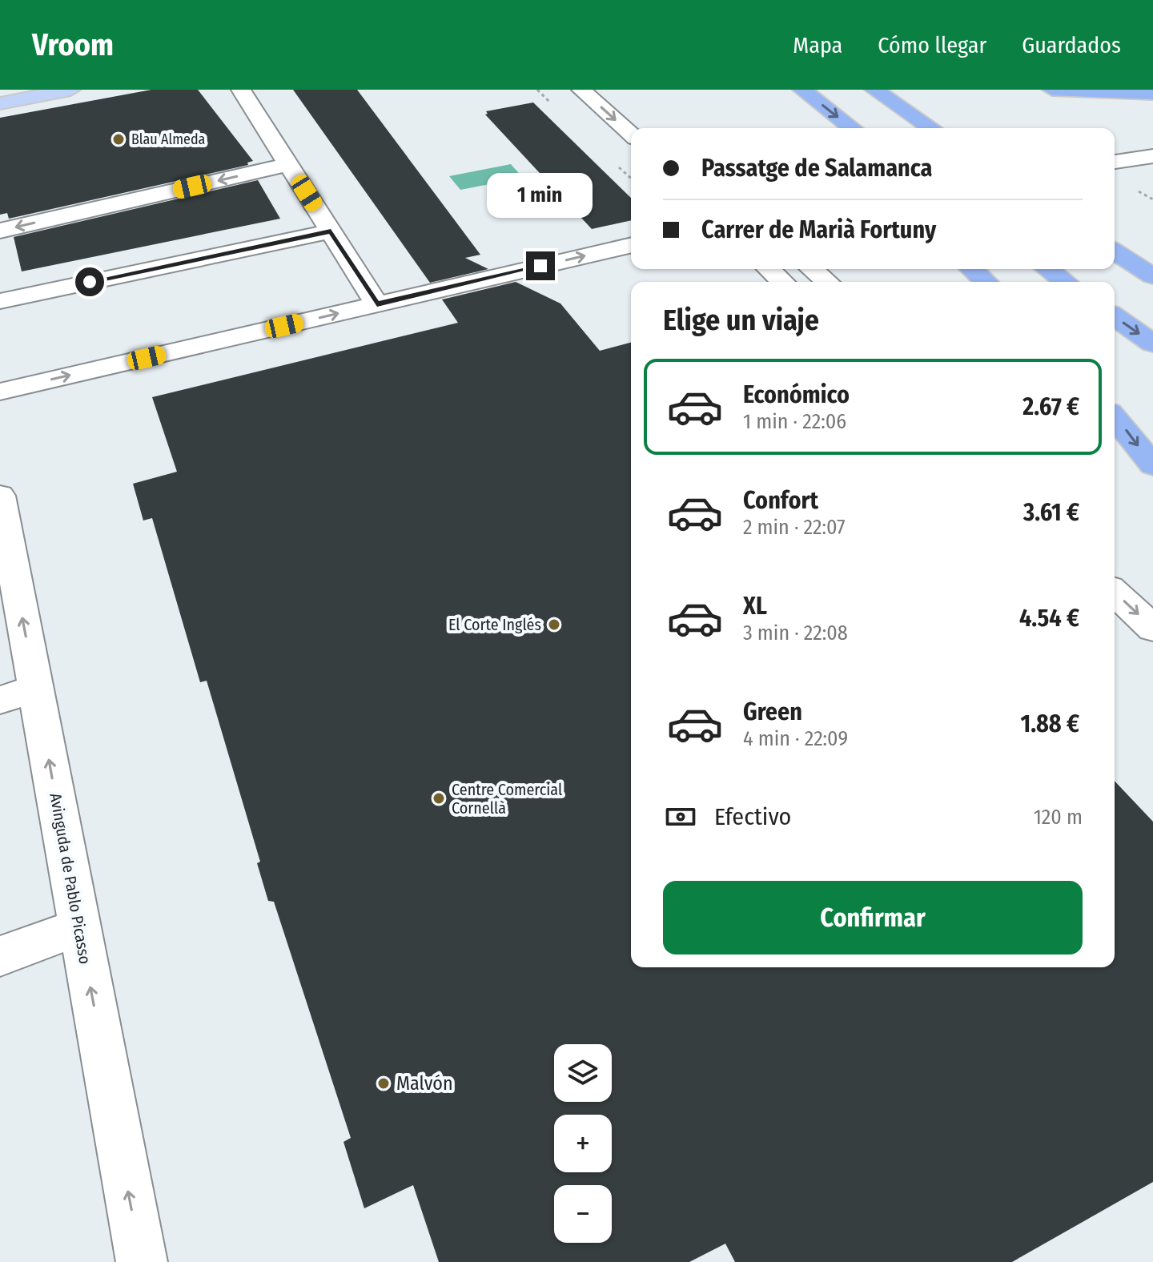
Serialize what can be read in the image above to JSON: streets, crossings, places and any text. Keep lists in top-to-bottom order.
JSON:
{
  "streets": {
    "street": ["Avinguda de Pablo Picasso"]
  },
  "one_way": ["Avinguda de Pablo Picasso"],
  "places": [
    "Blau Almeda",
    "El Corte Inglés",
    "Centre Comercial Cornellà",
    "Malvón"
  ],
  "page": {
    "header": "Vroom",
    "nav": ["Mapa", "Cómo llegar", "Guardados"],
    "banner": ["Passatge de Salamanca", "Carrer de Marià Fortuny"],
    "bubble": "1 min",
    "heading": "Elige un viaje",
    "list": [
      {
        "name": "Económico",
        "note": "1 min · 22:06",
        "value": "2.67 €"
      },
      {
        "name": "Confort",
        "note": "2 min · 22:07",
        "value": "3.61 €"
      },
      {
        "name": "XL",
        "note": "3 min · 22:08",
        "value": "4.54 €"
      },
      {
        "name": "Green",
        "note": "4 min · 22:09",
        "value": "1.88 €"
      }
    ],
    "pay": ["Efectivo", "120 m"],
    "buttons": "Confirmar",
    "map_buttons": ["+", "−"]
  }
}
